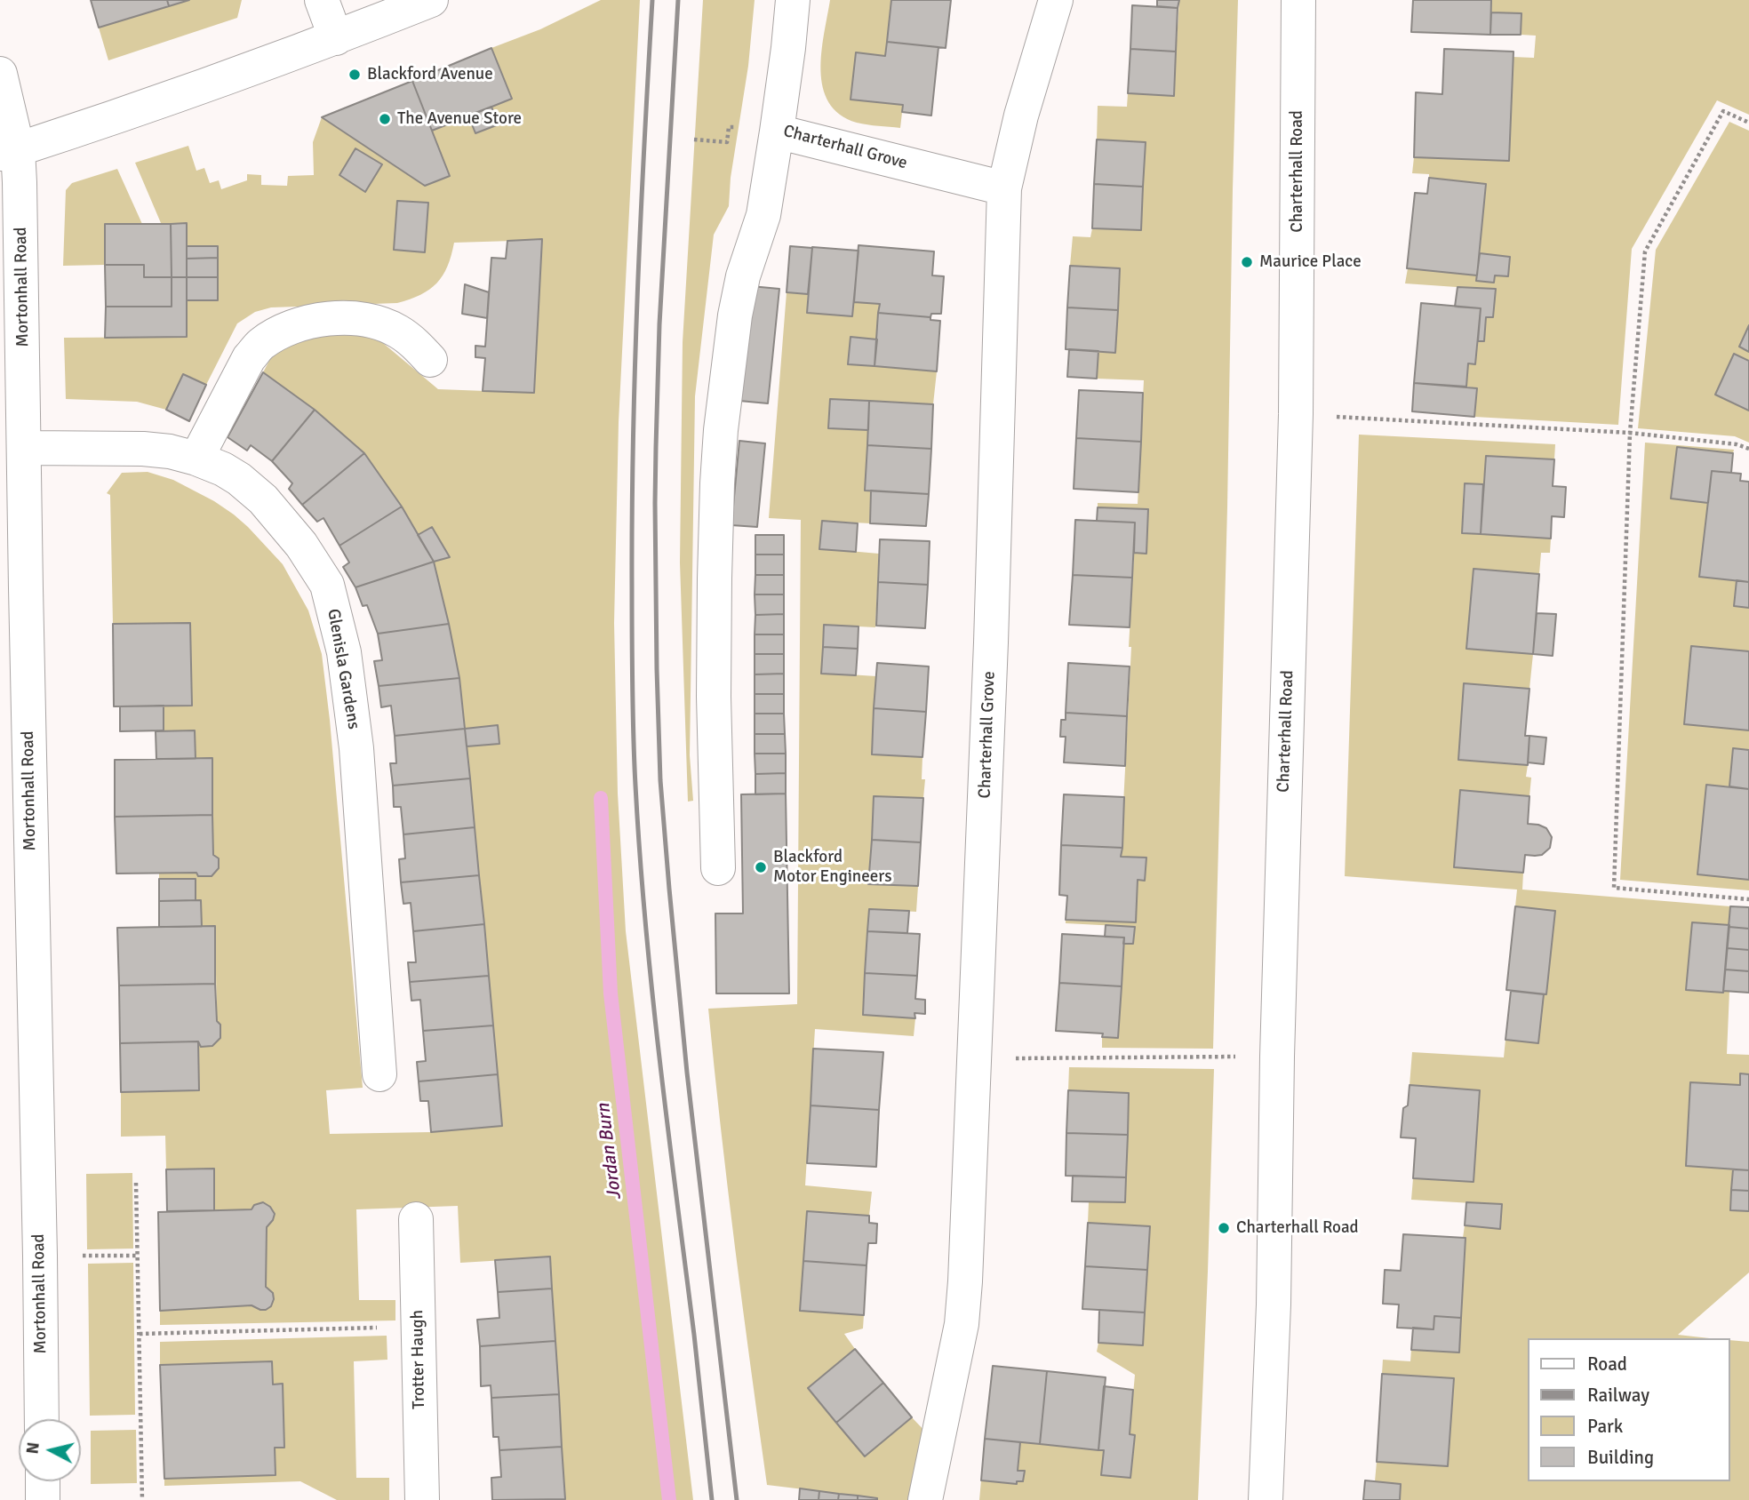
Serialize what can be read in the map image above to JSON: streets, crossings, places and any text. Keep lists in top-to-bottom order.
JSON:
{
  "streets": {
    "street": [
      "Charterhall Grove",
      "Charterhall Road",
      "Mortonhall Road",
      "Glenisla Gardens",
      "Trotter Haugh"
    ]
  },
  "crossings": [
    ["Mortonhall Road", "Glenisla Gardens"]
  ],
  "water": ["Jordan Burn"],
  "places": [
    "Blackford Avenue",
    "The Avenue Store",
    "Maurice Place",
    "Blackford Motor Engineers",
    "Charterhall Road"
  ],
  "legend": [
    "Road",
    "Railway",
    "Park",
    "Building"
  ],
  "north": "left"
}
